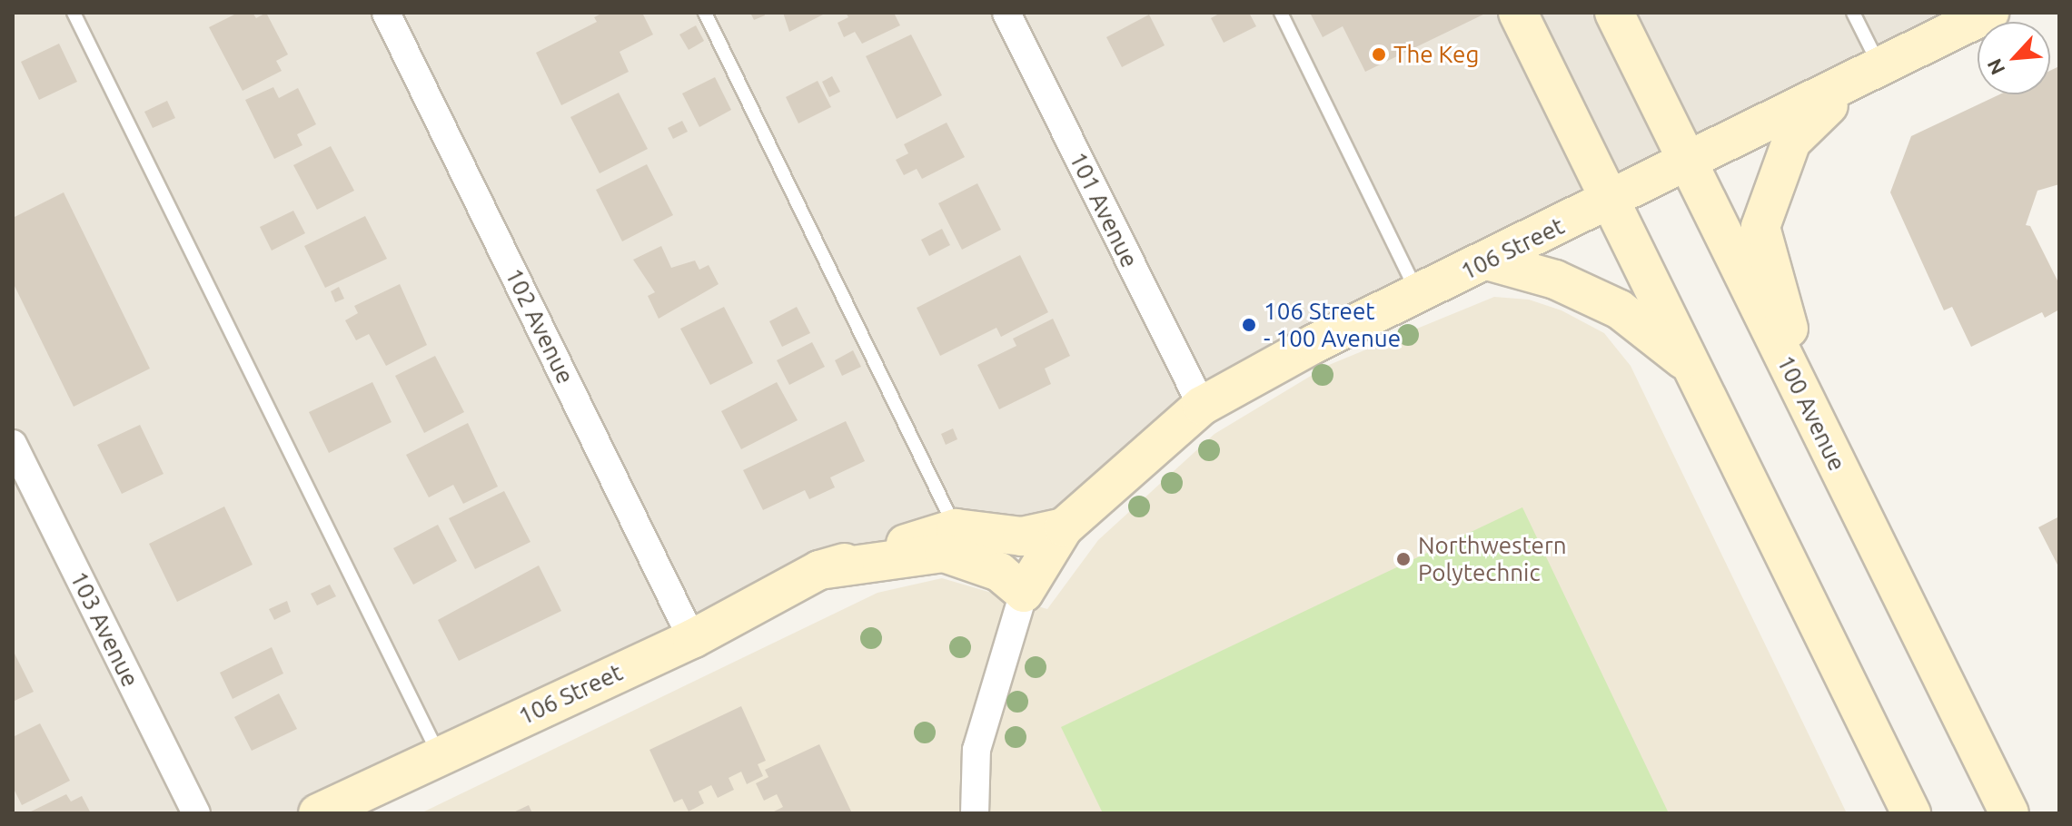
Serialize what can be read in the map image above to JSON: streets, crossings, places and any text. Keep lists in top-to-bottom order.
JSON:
{
  "streets": {
    "main road": ["106 Street", "100 Avenue"],
    "street": ["101 Avenue", "102 Avenue", "103 Avenue"]
  },
  "crossings": [
    ["101 Avenue", "106 Street"],
    ["106 Street", "102 Avenue"],
    ["106 Street", "100 Avenue"]
  ],
  "places": ["The Keg", "106 Street - 100 Avenue", "Northwestern Polytechnic"],
  "north": "bottom left"
}
